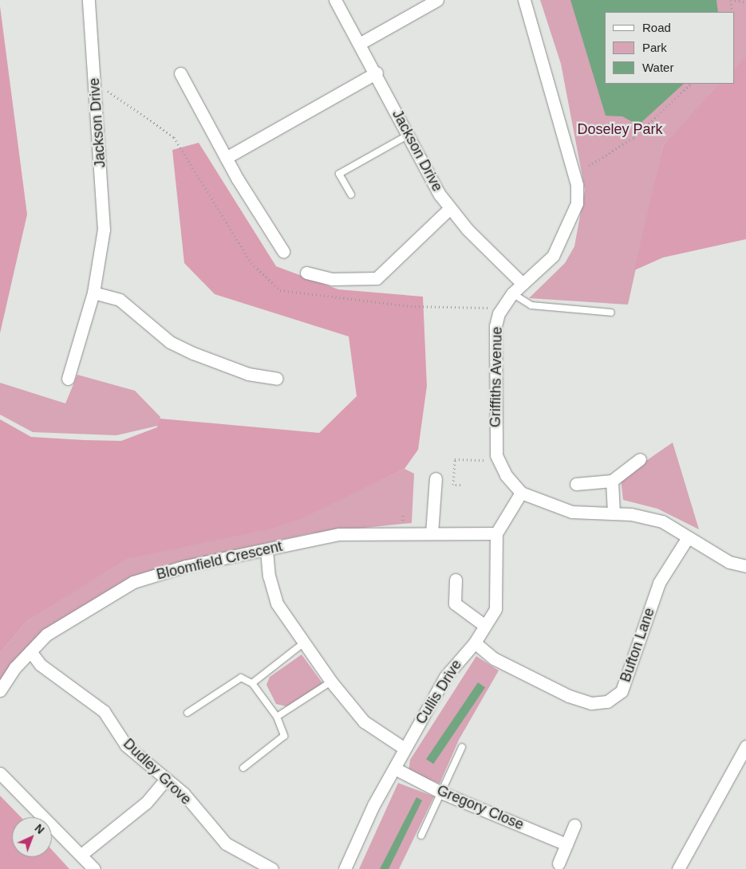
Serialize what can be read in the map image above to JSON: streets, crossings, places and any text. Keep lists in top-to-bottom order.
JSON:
{
  "streets": {
    "street": [
      "Jackson Drive",
      "Griffiths Avenue",
      "Bloomfield Crescent",
      "Bufton Lane",
      "Cullis Drive",
      "Dudley Grove",
      "Gregory Close"
    ]
  },
  "crossings": [
    ["Jackson Drive", "Griffiths Avenue"],
    ["Griffiths Avenue", "Bufton Lane"],
    ["Bloomfield Crescent", "Cullis Drive"],
    ["Bloomfield Crescent", "Dudley Grove"],
    ["Bufton Lane", "Cullis Drive"],
    ["Cullis Drive", "Gregory Close"]
  ],
  "parks": ["Doseley Park"],
  "legend": ["Road", "Park", "Water"],
  "north": "top right"
}
